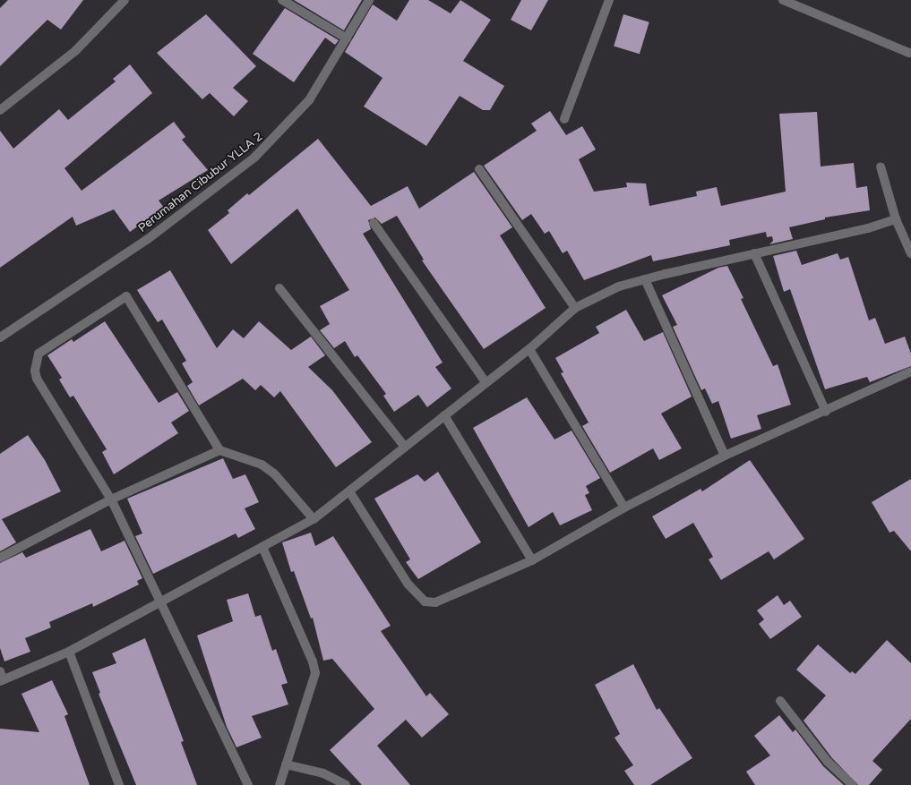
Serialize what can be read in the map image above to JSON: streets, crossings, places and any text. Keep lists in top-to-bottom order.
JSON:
{
  "streets": {
    "street": ["Perumahan Cibubur YLLA 2"]
  }
}
